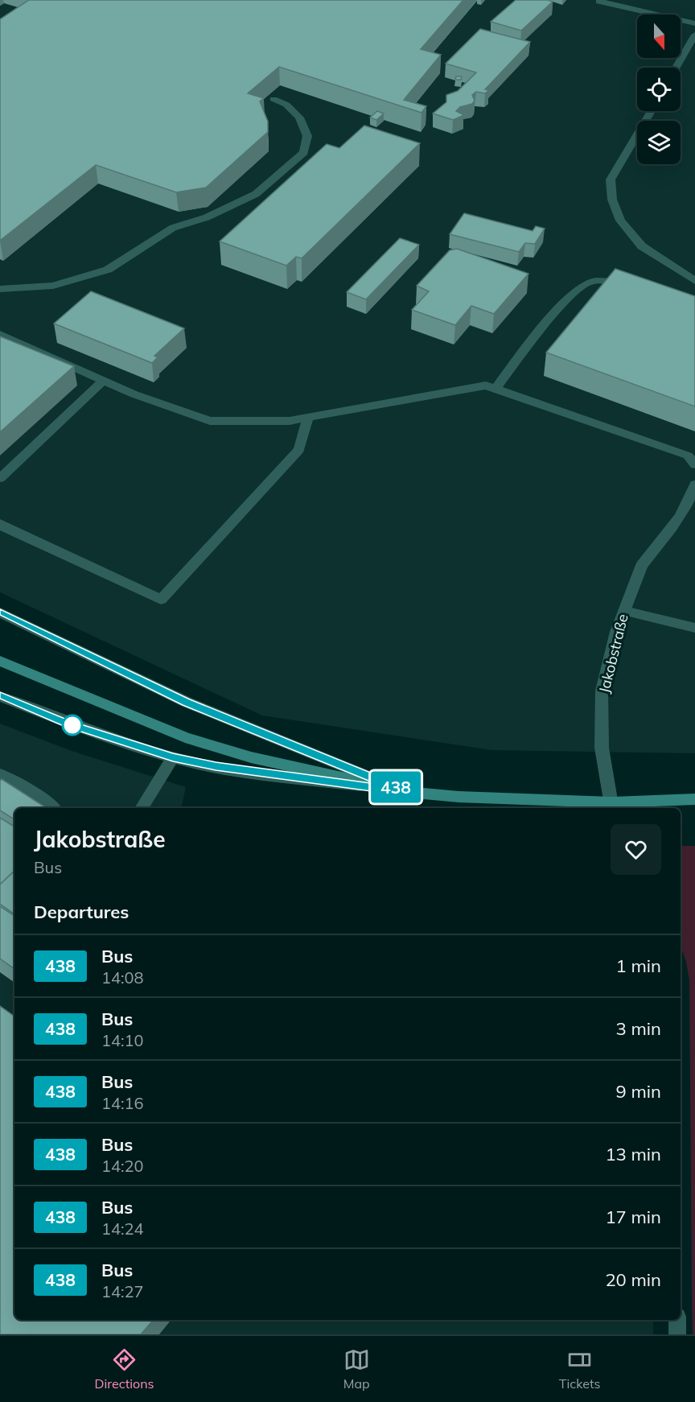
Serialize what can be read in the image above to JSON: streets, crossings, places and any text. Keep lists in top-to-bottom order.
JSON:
{
  "streets": {
    "street": ["Jakobstraße"]
  },
  "lines": ["bus line 438"],
  "north": "bottom",
  "page": {
    "on_map": "438",
    "heading": [
      ["Jakobstraße", "Bus"],
      "Departures"
    ],
    "list": [
      {
        "mark": "438",
        "name": "Bus",
        "note": "14:08",
        "value": "1 min"
      },
      {
        "mark": "438",
        "name": "Bus",
        "note": "14:10",
        "value": "3 min"
      },
      {
        "mark": "438",
        "name": "Bus",
        "note": "14:16",
        "value": "9 min"
      },
      {
        "mark": "438",
        "name": "Bus",
        "note": "14:20",
        "value": "13 min"
      },
      {
        "mark": "438",
        "name": "Bus",
        "note": "14:24",
        "value": "17 min"
      },
      {
        "mark": "438",
        "name": "Bus",
        "note": "14:27",
        "value": "20 min"
      }
    ],
    "tabs": ["Directions", "Map", "Tickets"]
  }
}
